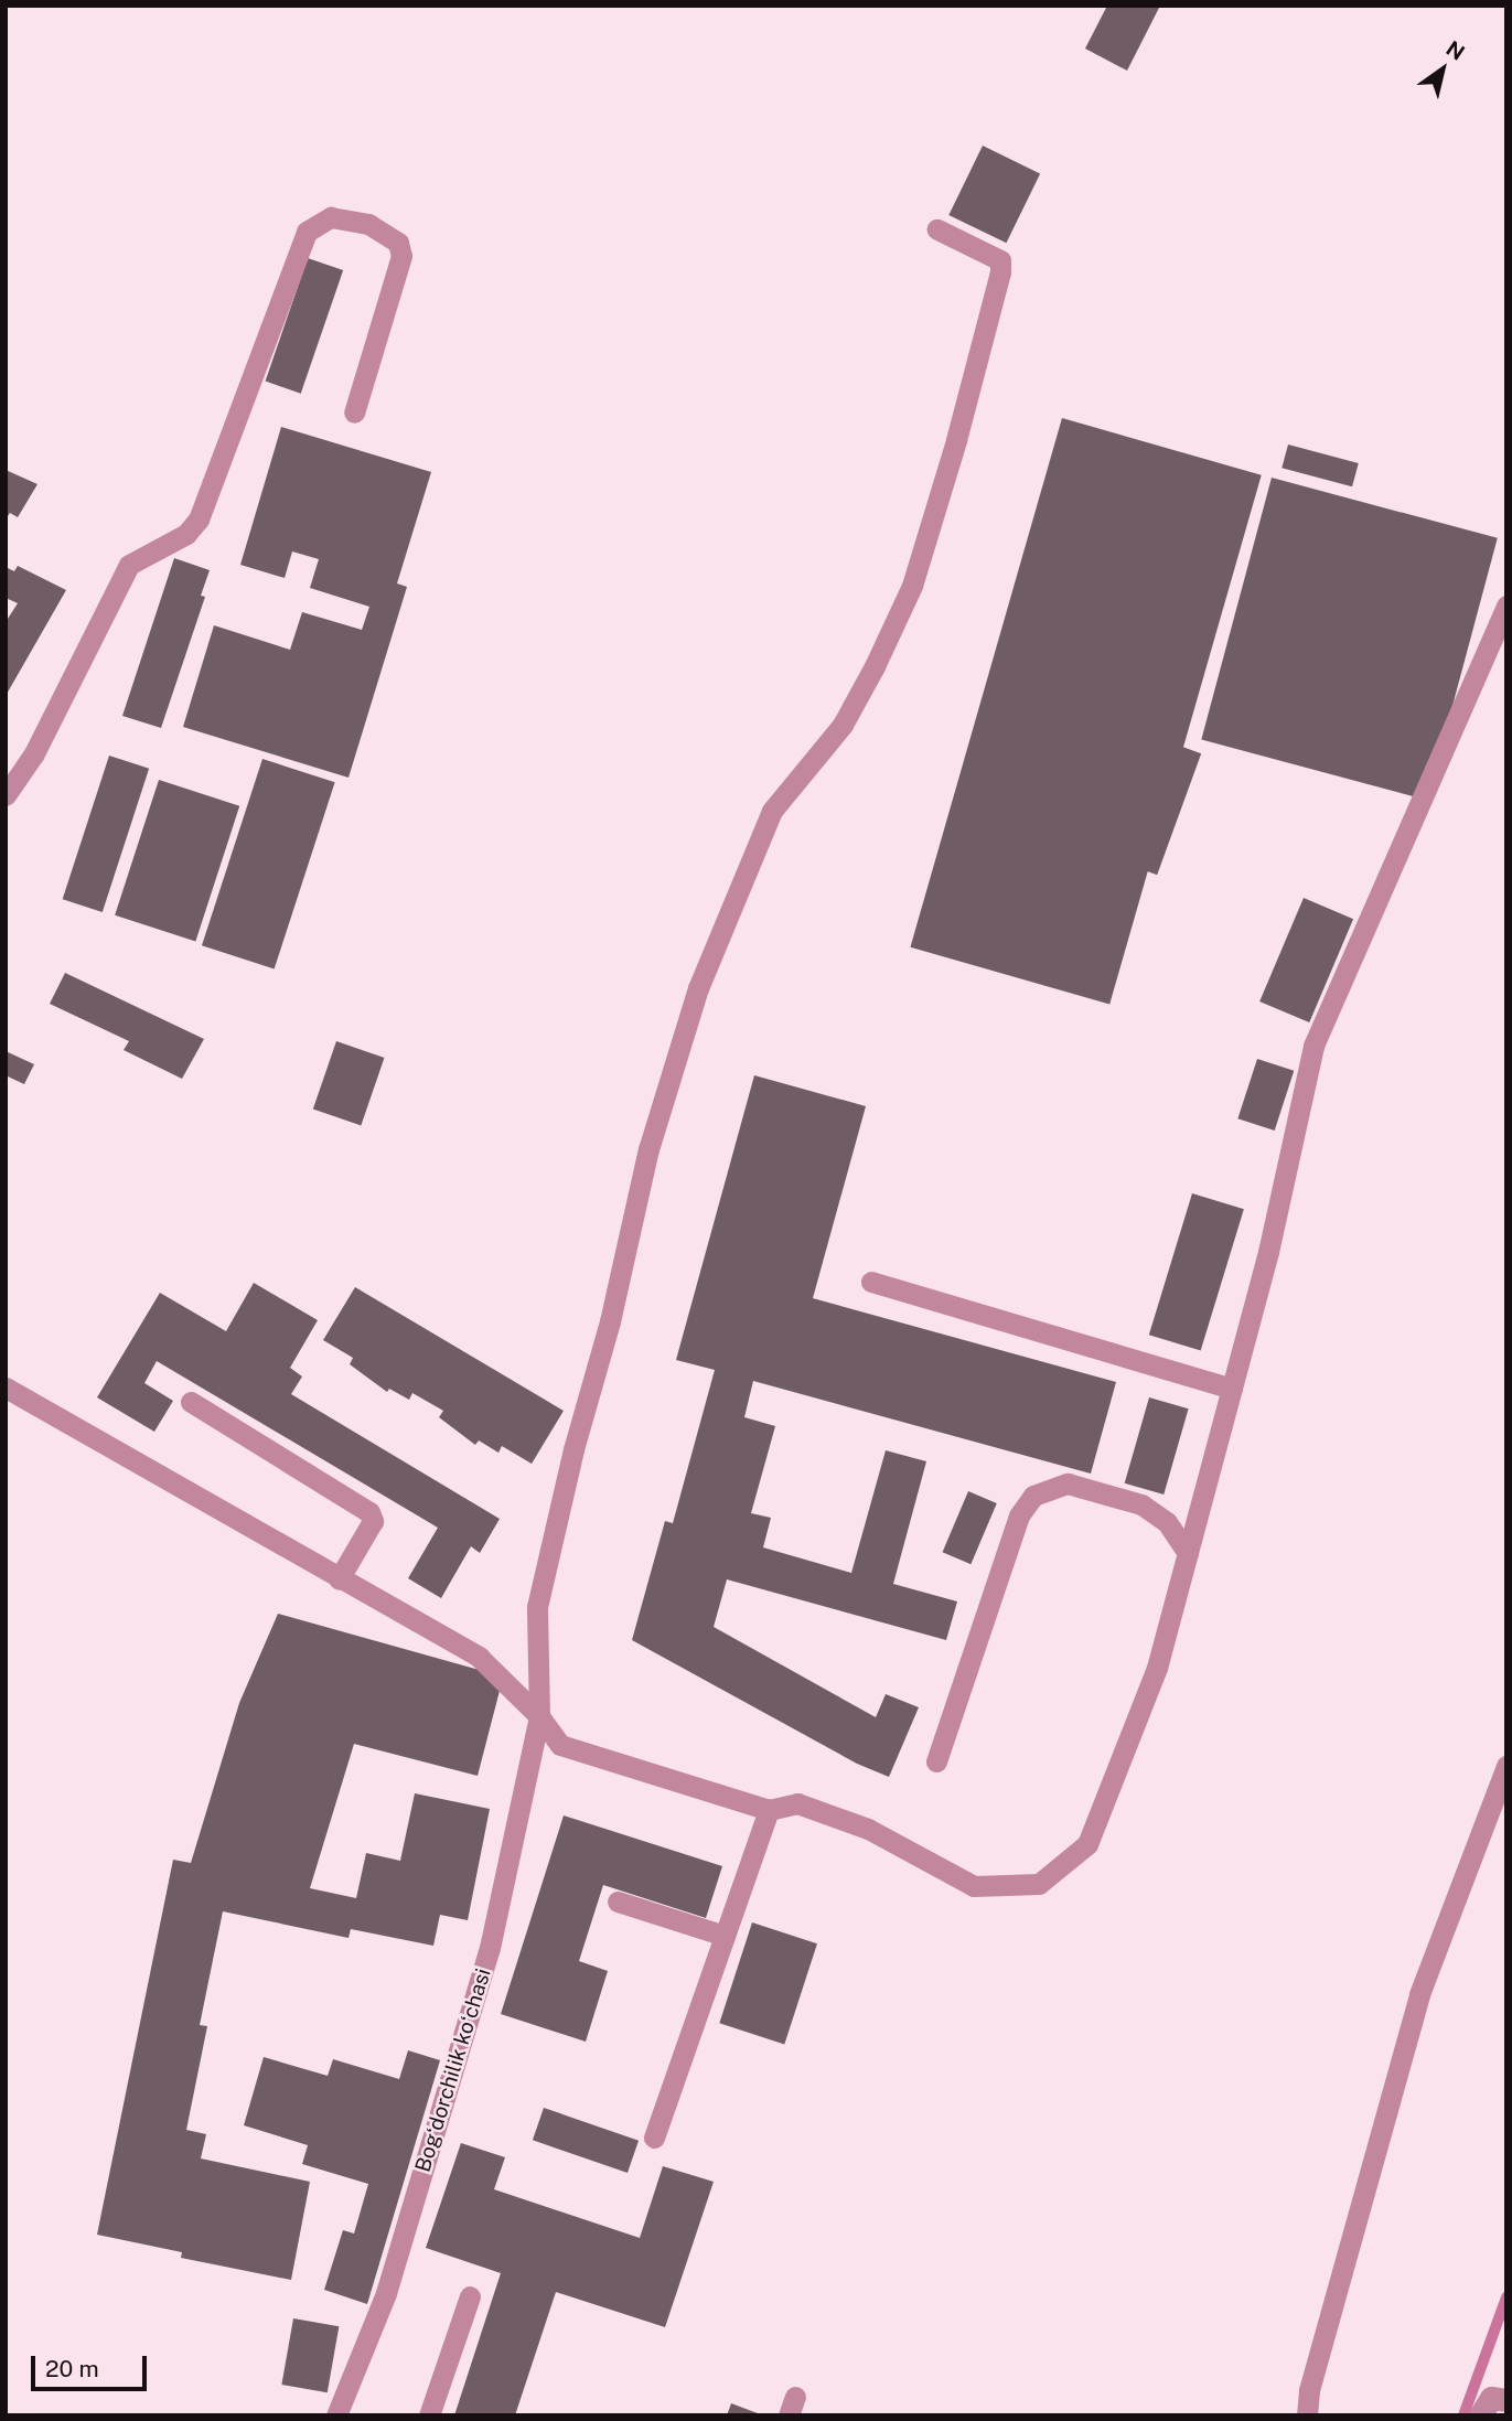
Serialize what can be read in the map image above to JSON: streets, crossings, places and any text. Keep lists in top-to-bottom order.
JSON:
{
  "streets": {
    "lane": ["Bogʻdorchilik koʻchasi"]
  },
  "scale_bar": "20 m",
  "north": "top right"
}
